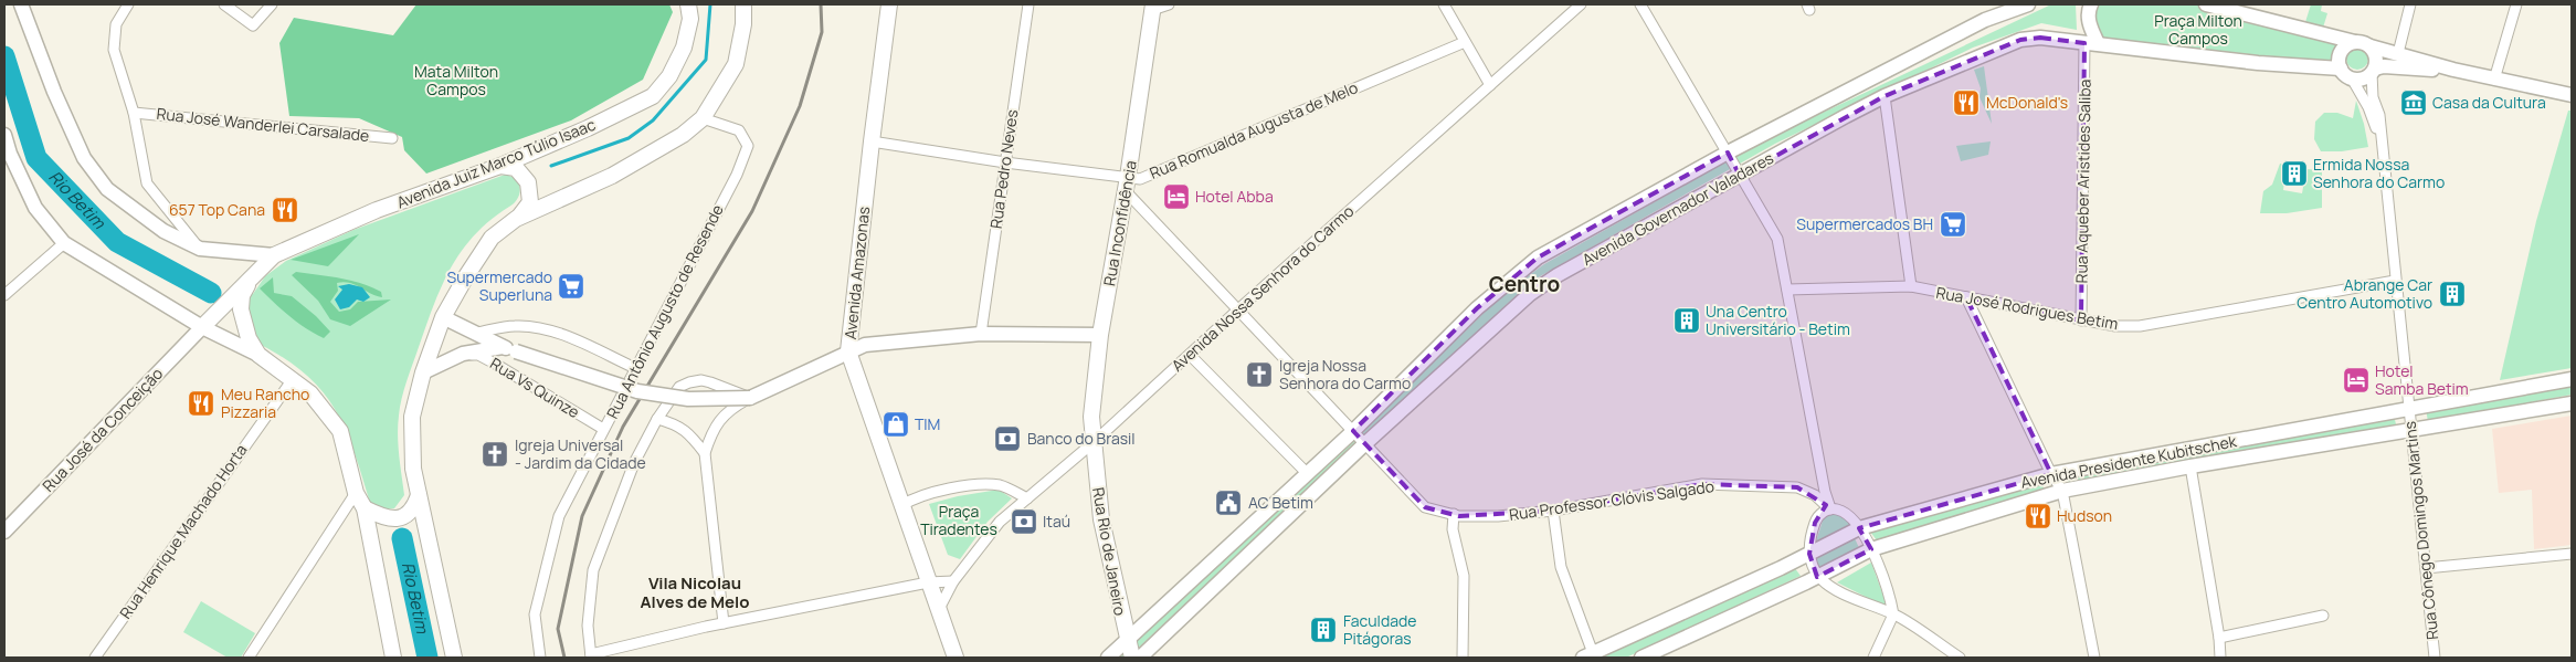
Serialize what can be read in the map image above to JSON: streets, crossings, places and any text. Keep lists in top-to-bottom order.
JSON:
{
  "streets": {
    "main road": [
      "Avenida Juiz Marco Túlio Isaac",
      "Rua Inconfidência",
      "Avenida Amazonas",
      "Rua Rio de Janeiro"
    ],
    "street": [
      "Rua José Wanderlei Carsalade",
      "Rua Romualda Augusta de Melo",
      "Rua Pedro Neves",
      "Rua Aqueber Aristides Saliba",
      "Avenida Governador Valadares",
      "Avenida Nossa Senhora do Carmo",
      "Rua José Rodrigues Betim",
      "Rua Antônio Augusto de Resende",
      "Rua Vs Quinze",
      "Rua José da Conceição",
      "Avenida Presidente Kubitschek",
      "Rua Professor Clóvis Salgado",
      "Rua Cônego Domingos Martins",
      "Rua Henrique Machado Horta"
    ]
  },
  "crossings": [
    ["Rua Romualda Augusta de Melo", "Rua Pedro Neves"],
    ["Rua Romualda Augusta de Melo", "Rua Inconfidência"],
    ["Rua Romualda Augusta de Melo", "Avenida Amazonas"],
    ["Rua Romualda Augusta de Melo", "Rua Professor Clóvis Salgado"],
    ["Rua Aqueber Aristides Saliba", "Avenida Governador Valadares"],
    ["Rua Aqueber Aristides Saliba", "Rua José Rodrigues Betim"],
    ["Avenida Governador Valadares", "Rua Professor Clóvis Salgado"],
    ["Avenida Governador Valadares", "Rua Cônego Domingos Martins"],
    ["Avenida Governador Valadares", "Rua Rio de Janeiro"],
    ["Rua Inconfidência", "Avenida Nossa Senhora do Carmo"],
    ["Rua Inconfidência", "Rua Professor Clóvis Salgado"],
    ["Rua Inconfidência", "Rua Rio de Janeiro"],
    ["Avenida Amazonas", "Avenida Nossa Senhora do Carmo"],
    ["Avenida Nossa Senhora do Carmo", "Rua Professor Clóvis Salgado"],
    ["Avenida Nossa Senhora do Carmo", "Rua Rio de Janeiro"],
    ["Rua José Rodrigues Betim", "Rua Cônego Domingos Martins"],
    ["Rua Antônio Augusto de Resende", "Rua Vs Quinze"],
    ["Avenida Presidente Kubitschek", "Rua Professor Clóvis Salgado"],
    ["Avenida Presidente Kubitschek", "Rua Cônego Domingos Martins"]
  ],
  "districts": ["Centro", "Vila Nicolau Alves de Melo"],
  "water": ["Rio Betim"],
  "parks": ["Praça Milton Campos", "Mata Milton Campos", "Praça Tiradentes"],
  "places": {
    "restaurant": [
      "McDonald's",
      "657 Top Cana",
      "Meu Rancho Pizzaria",
      "Hudson"
    ],
    "museum": ["Casa da Cultura"],
    "building": [
      "Ermida Nossa Senhora do Carmo",
      "Abrange Car Centro Automotivo",
      "Una Centro Universitário - Betim",
      "Faculdade Pitágoras"
    ],
    "hotel": ["Hotel Abba", "Hotel Samba Betim"],
    "supermarket": ["Supermercados BH", "Supermercado Superluna"],
    "church": ["Igreja Nossa Senhora do Carmo", "Igreja Universal - Jardim da Cidade"],
    "shop": ["TIM"],
    "bank": ["Banco do Brasil", "Itaú"],
    "public building": ["AC Betim"]
  }
}
